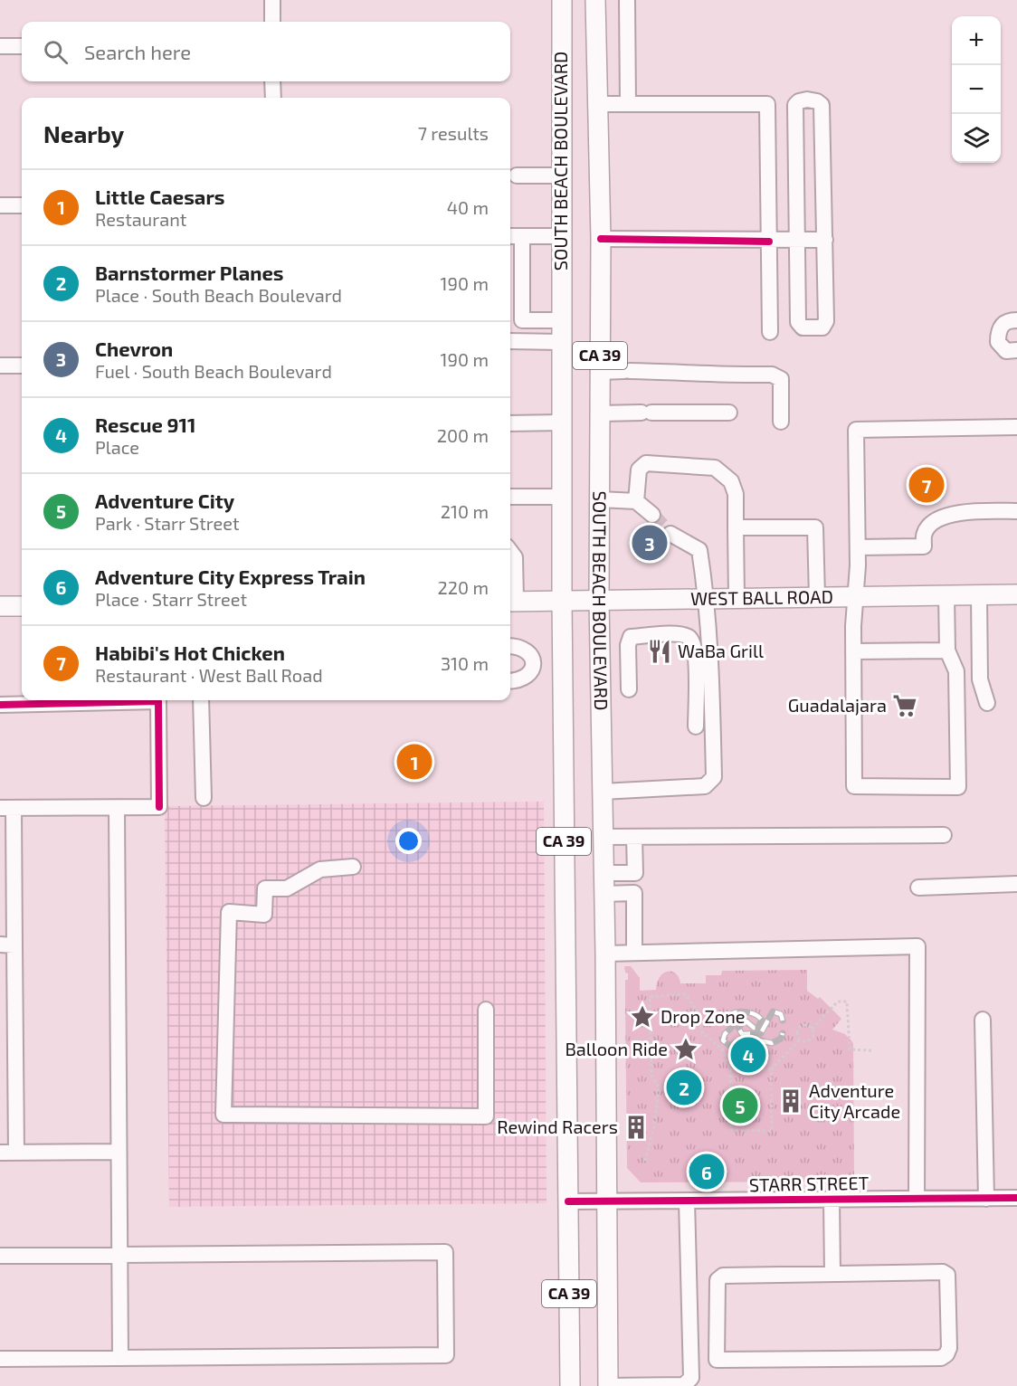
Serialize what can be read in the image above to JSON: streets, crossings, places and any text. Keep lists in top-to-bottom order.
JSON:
{
  "streets": {
    "main road": ["SOUTH BEACH BOULEVARD", "CA 39", "WEST BALL ROAD"],
    "street": ["STARR STREET"]
  },
  "crossings": [
    ["SOUTH BEACH BOULEVARD", "CA 39"],
    ["SOUTH BEACH BOULEVARD", "WEST BALL ROAD"],
    ["SOUTH BEACH BOULEVARD", "STARR STREET"],
    ["CA 39", "STARR STREET"]
  ],
  "places": {
    "restaurant": ["WaBa Grill"],
    "supermarket": ["Guadalajara"],
    "place": ["Drop Zone", "Balloon Ride"],
    "building": ["Adventure City Arcade", "Rewind Racers"]
  },
  "page": {
    "map_buttons": ["+", "−"],
    "search": "Search here",
    "heading": ["Nearby", "7 results"],
    "list": [
      {
        "mark": "1",
        "name": "Little Caesars",
        "note": "Restaurant",
        "value": "40 m"
      },
      {
        "mark": "2",
        "name": "Barnstormer Planes",
        "note": "Place · South Beach Boulevard",
        "value": "190 m"
      },
      {
        "mark": "3",
        "name": "Chevron",
        "note": "Fuel · South Beach Boulevard",
        "value": "190 m"
      },
      {
        "mark": "4",
        "name": "Rescue 911",
        "note": "Place",
        "value": "200 m"
      },
      {
        "mark": "5",
        "name": "Adventure City",
        "note": "Park · Starr Street",
        "value": "210 m"
      },
      {
        "mark": "6",
        "name": "Adventure City Express Train",
        "note": "Place · Starr Street",
        "value": "220 m"
      },
      {
        "mark": "7",
        "name": "Habibi's Hot Chicken",
        "note": "Restaurant · West Ball Road",
        "value": "310 m"
      }
    ],
    "pins": [
      "7",
      "3",
      "1",
      "4",
      "2",
      "5",
      "6"
    ]
  }
}
